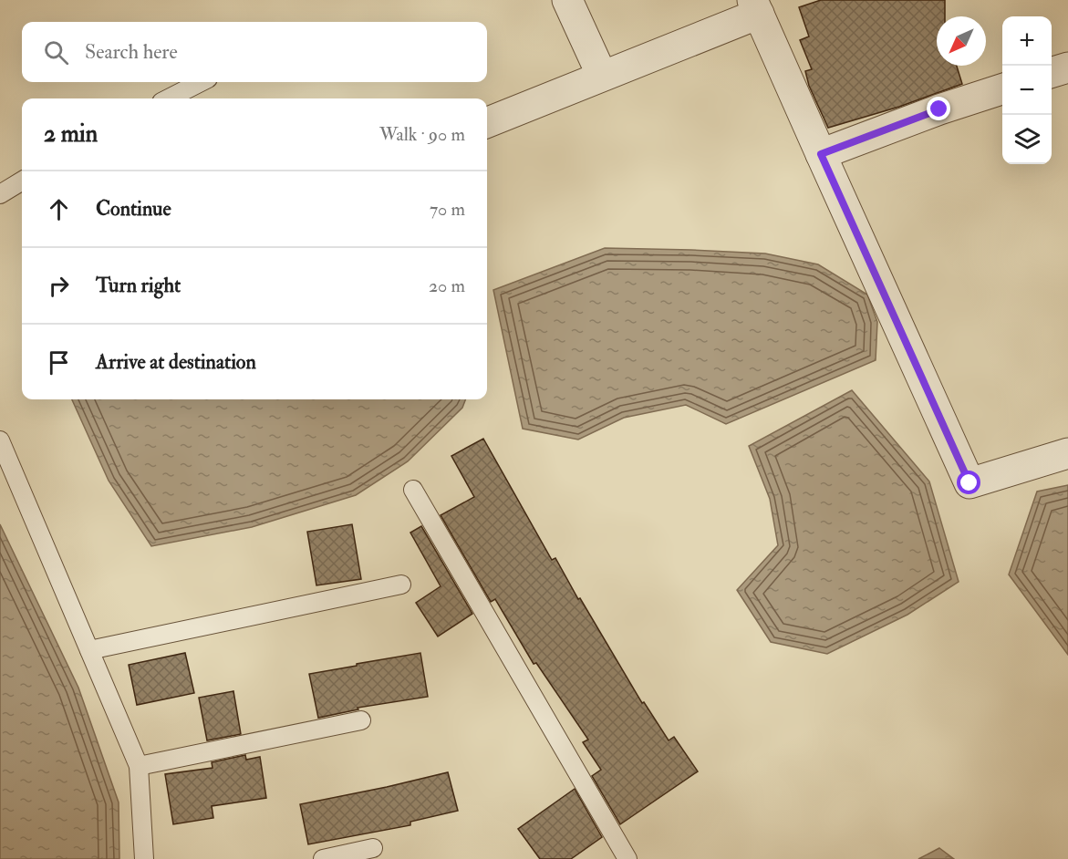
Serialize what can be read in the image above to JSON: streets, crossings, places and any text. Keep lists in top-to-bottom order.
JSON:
{
  "north": "bottom left",
  "page": {
    "map_buttons": ["+", "−"],
    "search": "Search here",
    "heading": ["2 min", "Walk · 90 m"],
    "list": [
      ["Continue", "70 m"],
      ["Turn right", "20 m"],
      "Arrive at destination"
    ]
  }
}
